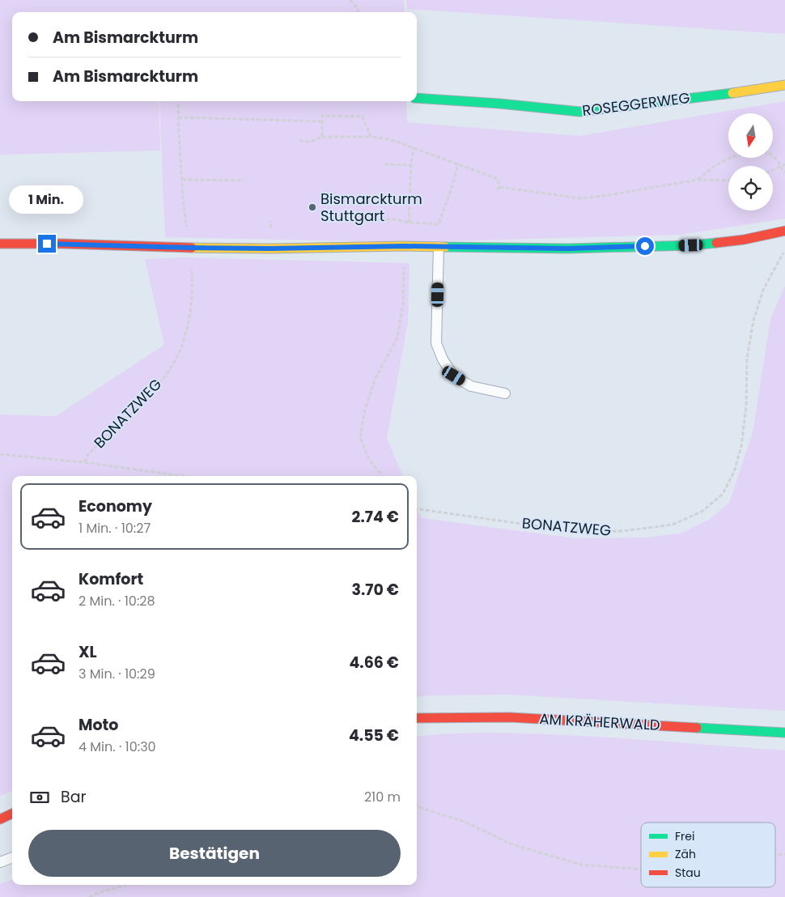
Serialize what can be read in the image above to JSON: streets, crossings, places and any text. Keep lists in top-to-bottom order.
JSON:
{
  "streets": {
    "street": ["ROSEGGERWEG", "AM KRÄHERWALD"],
    "path": ["BONATZWEG"]
  },
  "places": ["Bismarckturm Stuttgart"],
  "legend": ["Frei", "Zäh", "Stau"],
  "north": "bottom",
  "page": {
    "banner": ["Am Bismarckturm", "Am Bismarckturm"],
    "bubble": "1 Min.",
    "list": [
      {
        "name": "Economy",
        "note": "1 Min. · 10:27",
        "value": "2.74 €"
      },
      {
        "name": "Komfort",
        "note": "2 Min. · 10:28",
        "value": "3.70 €"
      },
      {
        "name": "XL",
        "note": "3 Min. · 10:29",
        "value": "4.66 €"
      },
      {
        "name": "Moto",
        "note": "4 Min. · 10:30",
        "value": "4.55 €"
      }
    ],
    "pay": ["Bar", "210 m"],
    "buttons": "Bestätigen"
  }
}
